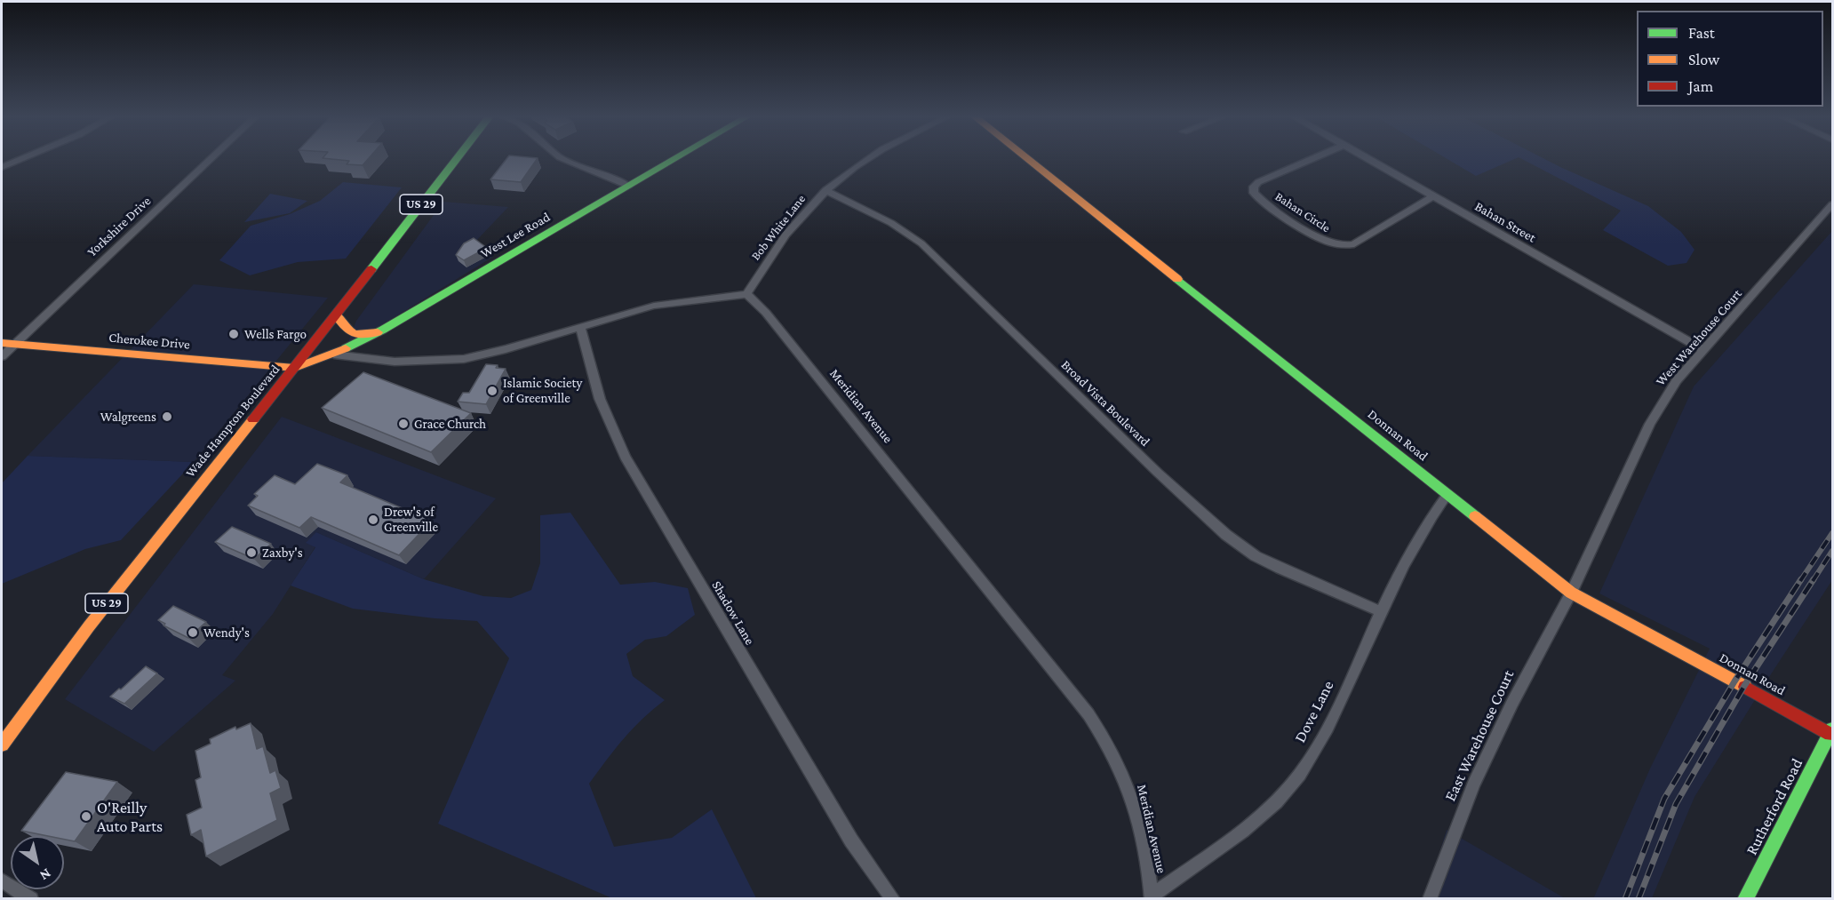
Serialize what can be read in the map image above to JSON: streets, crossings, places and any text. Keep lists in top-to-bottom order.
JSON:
{
  "streets": {
    "street": [
      "US 29",
      "Bahan Circle",
      "Bahan Street",
      "Yorkshire Drive",
      "Bob White Lane",
      "West Lee Road",
      "West Warehouse Court",
      "Cherokee Drive",
      "Broad Vista Boulevard",
      "Meridian Avenue",
      "Wade Hampton Boulevard",
      "Donnan Road",
      "Shadow Lane",
      "Dove Lane",
      "East Warehouse Court",
      "Rutherford Road"
    ]
  },
  "crossings": [
    ["Bahan Circle", "Bahan Street"],
    ["Bahan Street", "West Warehouse Court"],
    ["Yorkshire Drive", "Cherokee Drive"],
    ["Bob White Lane", "Broad Vista Boulevard"],
    ["Bob White Lane", "Meridian Avenue"],
    ["West Lee Road", "Cherokee Drive"],
    ["West Lee Road", "Wade Hampton Boulevard"],
    ["West Warehouse Court", "Donnan Road"],
    ["West Warehouse Court", "East Warehouse Court"],
    ["Cherokee Drive", "Wade Hampton Boulevard"],
    ["Broad Vista Boulevard", "Dove Lane"],
    ["Meridian Avenue", "Dove Lane"],
    ["Donnan Road", "Dove Lane"],
    ["Donnan Road", "East Warehouse Court"],
    ["Donnan Road", "Rutherford Road"]
  ],
  "places": [
    "Wells Fargo",
    "Islamic Society of Greenville",
    "Walgreens",
    "Grace Church",
    "Drew's of Greenville",
    "Zaxby's",
    "Wendy's",
    "O'Reilly Auto Parts"
  ],
  "legend": ["Fast", "Slow", "Jam"],
  "north": "bottom right"
}
